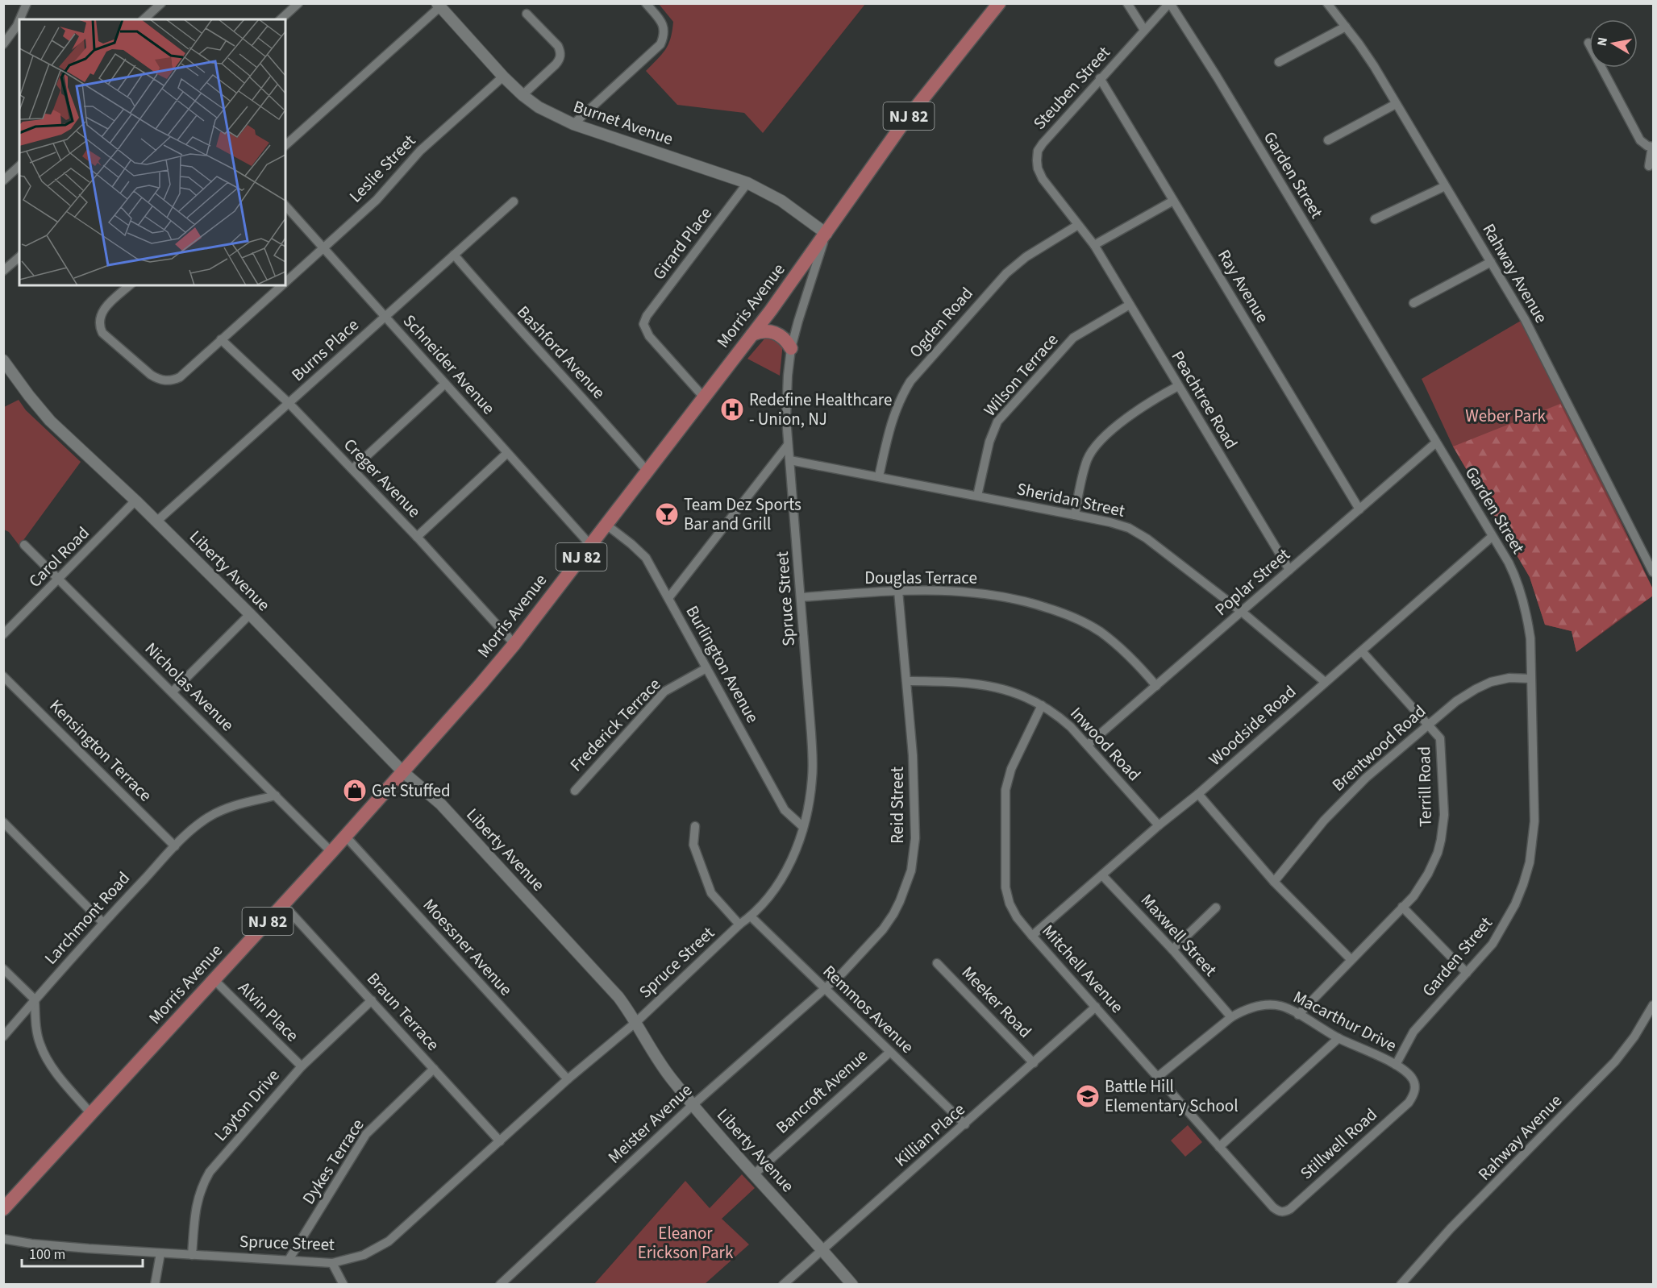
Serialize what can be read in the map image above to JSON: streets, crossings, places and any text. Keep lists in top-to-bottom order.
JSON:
{
  "streets": {
    "main road": ["NJ 82", "Morris Avenue"],
    "street": [
      "Steuben Street",
      "Burnet Avenue",
      "Leslie Street",
      "Garden Street",
      "Girard Place",
      "Rahway Avenue",
      "Ray Avenue",
      "Ogden Road",
      "Burns Place",
      "Bashford Avenue",
      "Schneider Avenue",
      "Wilson Terrace",
      "Peachtree Road",
      "Creger Avenue",
      "Sheridan Street",
      "Carol Road",
      "Liberty Avenue",
      "Douglas Terrace",
      "Poplar Street",
      "Spruce Street",
      "Burlington Avenue",
      "Nicholas Avenue",
      "Frederick Terrace",
      "Woodside Road",
      "Inwood Road",
      "Brentwood Road",
      "Kensington Terrace",
      "Terrill Road",
      "Reid Street",
      "Larchmont Road",
      "Maxwell Street",
      "Moessner Avenue",
      "Mitchell Avenue",
      "Meeker Road",
      "Remmos Avenue",
      "Alvin Place",
      "Braun Terrace",
      "Macarthur Drive",
      "Bancroft Avenue",
      "Layton Drive",
      "Meister Avenue",
      "Killian Place",
      "Stillwell Road",
      "Dykes Terrace"
    ]
  },
  "crossings": [
    ["Steuben Street", "Garden Street"],
    ["Steuben Street", "Ray Avenue"],
    ["Steuben Street", "Ogden Road"],
    ["Steuben Street", "Peachtree Road"],
    ["Burnet Avenue", "Leslie Street"],
    ["Burnet Avenue", "Girard Place"],
    ["Burnet Avenue", "Morris Avenue"],
    ["Burnet Avenue", "Spruce Street"],
    ["Leslie Street", "Schneider Avenue"],
    ["Leslie Street", "Creger Avenue"],
    ["Garden Street", "Poplar Street"],
    ["Garden Street", "Woodside Road"],
    ["Garden Street", "Brentwood Road"],
    ["Garden Street", "Macarthur Drive"],
    ["Girard Place", "Morris Avenue"],
    ["Ray Avenue", "Poplar Street"],
    ["Morris Avenue", "Bashford Avenue"],
    ["Morris Avenue", "Schneider Avenue"],
    ["Morris Avenue", "Creger Avenue"],
    ["Morris Avenue", "Liberty Avenue"],
    ["Morris Avenue", "Spruce Street"],
    ["Morris Avenue", "Burlington Avenue"],
    ["Morris Avenue", "Nicholas Avenue"],
    ["Morris Avenue", "Moessner Avenue"],
    ["Morris Avenue", "Alvin Place"],
    ["Morris Avenue", "Braun Terrace"],
    ["Ogden Road", "Peachtree Road"],
    ["Ogden Road", "Sheridan Street"],
    ["Burns Place", "Bashford Avenue"],
    ["Burns Place", "Schneider Avenue"],
    ["Burns Place", "Creger Avenue"],
    ["Burns Place", "Liberty Avenue"],
    ["Wilson Terrace", "Peachtree Road"],
    ["Wilson Terrace", "Sheridan Street"],
    ["Peachtree Road", "Poplar Street"],
    ["Sheridan Street", "Poplar Street"],
    ["Sheridan Street", "Spruce Street"],
    ["Sheridan Street", "Woodside Road"],
    ["Carol Road", "Liberty Avenue"],
    ["Carol Road", "Nicholas Avenue"],
    ["Liberty Avenue", "Spruce Street"],
    ["Liberty Avenue", "Bancroft Avenue"],
    ["Liberty Avenue", "Meister Avenue"],
    ["Liberty Avenue", "Killian Place"],
    ["Douglas Terrace", "Poplar Street"],
    ["Douglas Terrace", "Spruce Street"],
    ["Douglas Terrace", "Reid Street"],
    ["Poplar Street", "Inwood Road"],
    ["Spruce Street", "Burlington Avenue"],
    ["Spruce Street", "Moessner Avenue"],
    ["Spruce Street", "Remmos Avenue"],
    ["Spruce Street", "Braun Terrace"],
    ["Spruce Street", "Layton Drive"],
    ["Spruce Street", "Dykes Terrace"],
    ["Burlington Avenue", "Frederick Terrace"],
    ["Nicholas Avenue", "Larchmont Road"],
    ["Woodside Road", "Inwood Road"],
    ["Woodside Road", "Terrill Road"],
    ["Woodside Road", "Maxwell Street"],
    ["Woodside Road", "Mitchell Avenue"],
    ["Inwood Road", "Reid Street"],
    ["Inwood Road", "Mitchell Avenue"],
    ["Brentwood Road", "Terrill Road"],
    ["Kensington Terrace", "Larchmont Road"],
    ["Terrill Road", "Macarthur Drive"],
    ["Reid Street", "Remmos Avenue"],
    ["Reid Street", "Meister Avenue"],
    ["Maxwell Street", "Macarthur Drive"],
    ["Mitchell Avenue", "Macarthur Drive"],
    ["Mitchell Avenue", "Killian Place"],
    ["Mitchell Avenue", "Stillwell Road"],
    ["Meeker Road", "Killian Place"],
    ["Remmos Avenue", "Bancroft Avenue"],
    ["Remmos Avenue", "Meister Avenue"],
    ["Remmos Avenue", "Killian Place"],
    ["Alvin Place", "Layton Drive"],
    ["Braun Terrace", "Layton Drive"],
    ["Braun Terrace", "Dykes Terrace"],
    ["Macarthur Drive", "Stillwell Road"]
  ],
  "parks": ["Weber Park", "Eleanor Erickson Park"],
  "places": {
    "hospital": ["Redefine Healthcare - Union, NJ"],
    "bar": ["Team Dez Sports Bar and Grill"],
    "shop": ["Get Stuffed"],
    "school or university": ["Battle Hill Elementary School"]
  },
  "scale_bar": "100 m",
  "north": "left"
}
